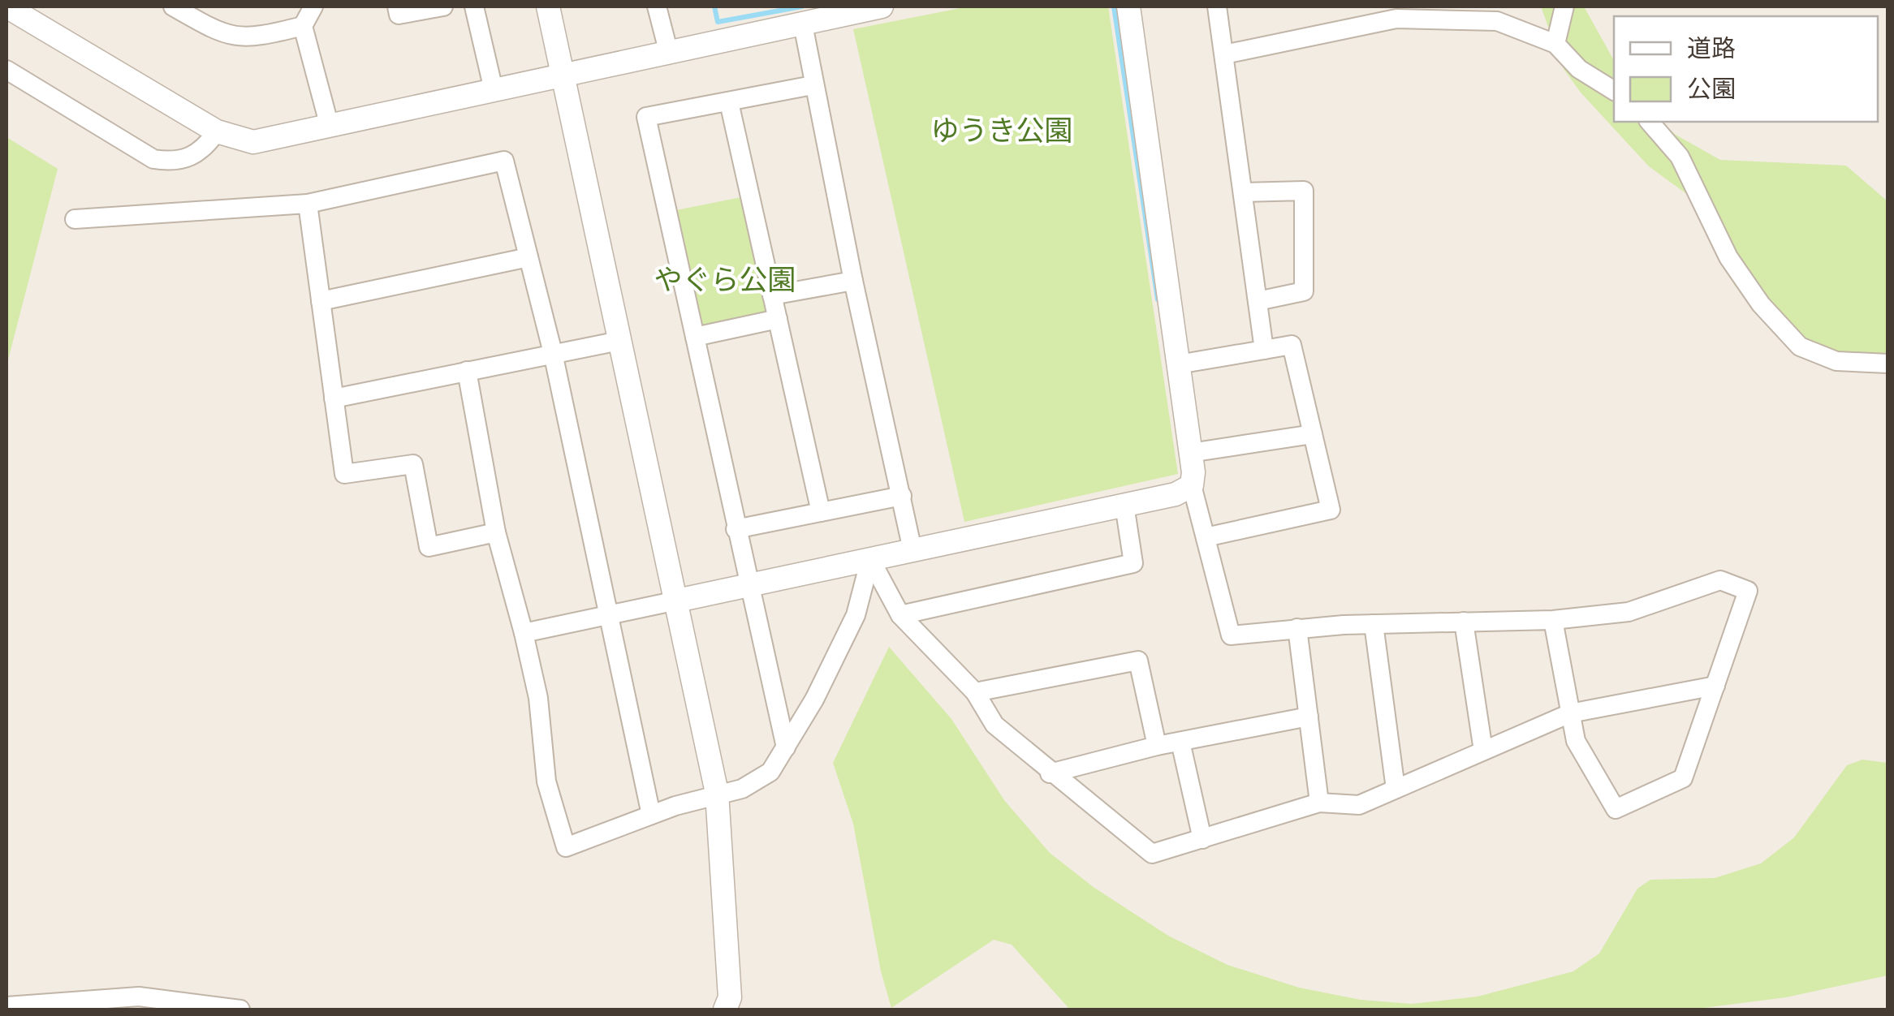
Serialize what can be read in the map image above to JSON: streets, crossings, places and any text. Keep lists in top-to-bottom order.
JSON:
{
  "parks": ["ゆうき公園", "やぐら公園"],
  "legend": ["道路", "公園"]
}
